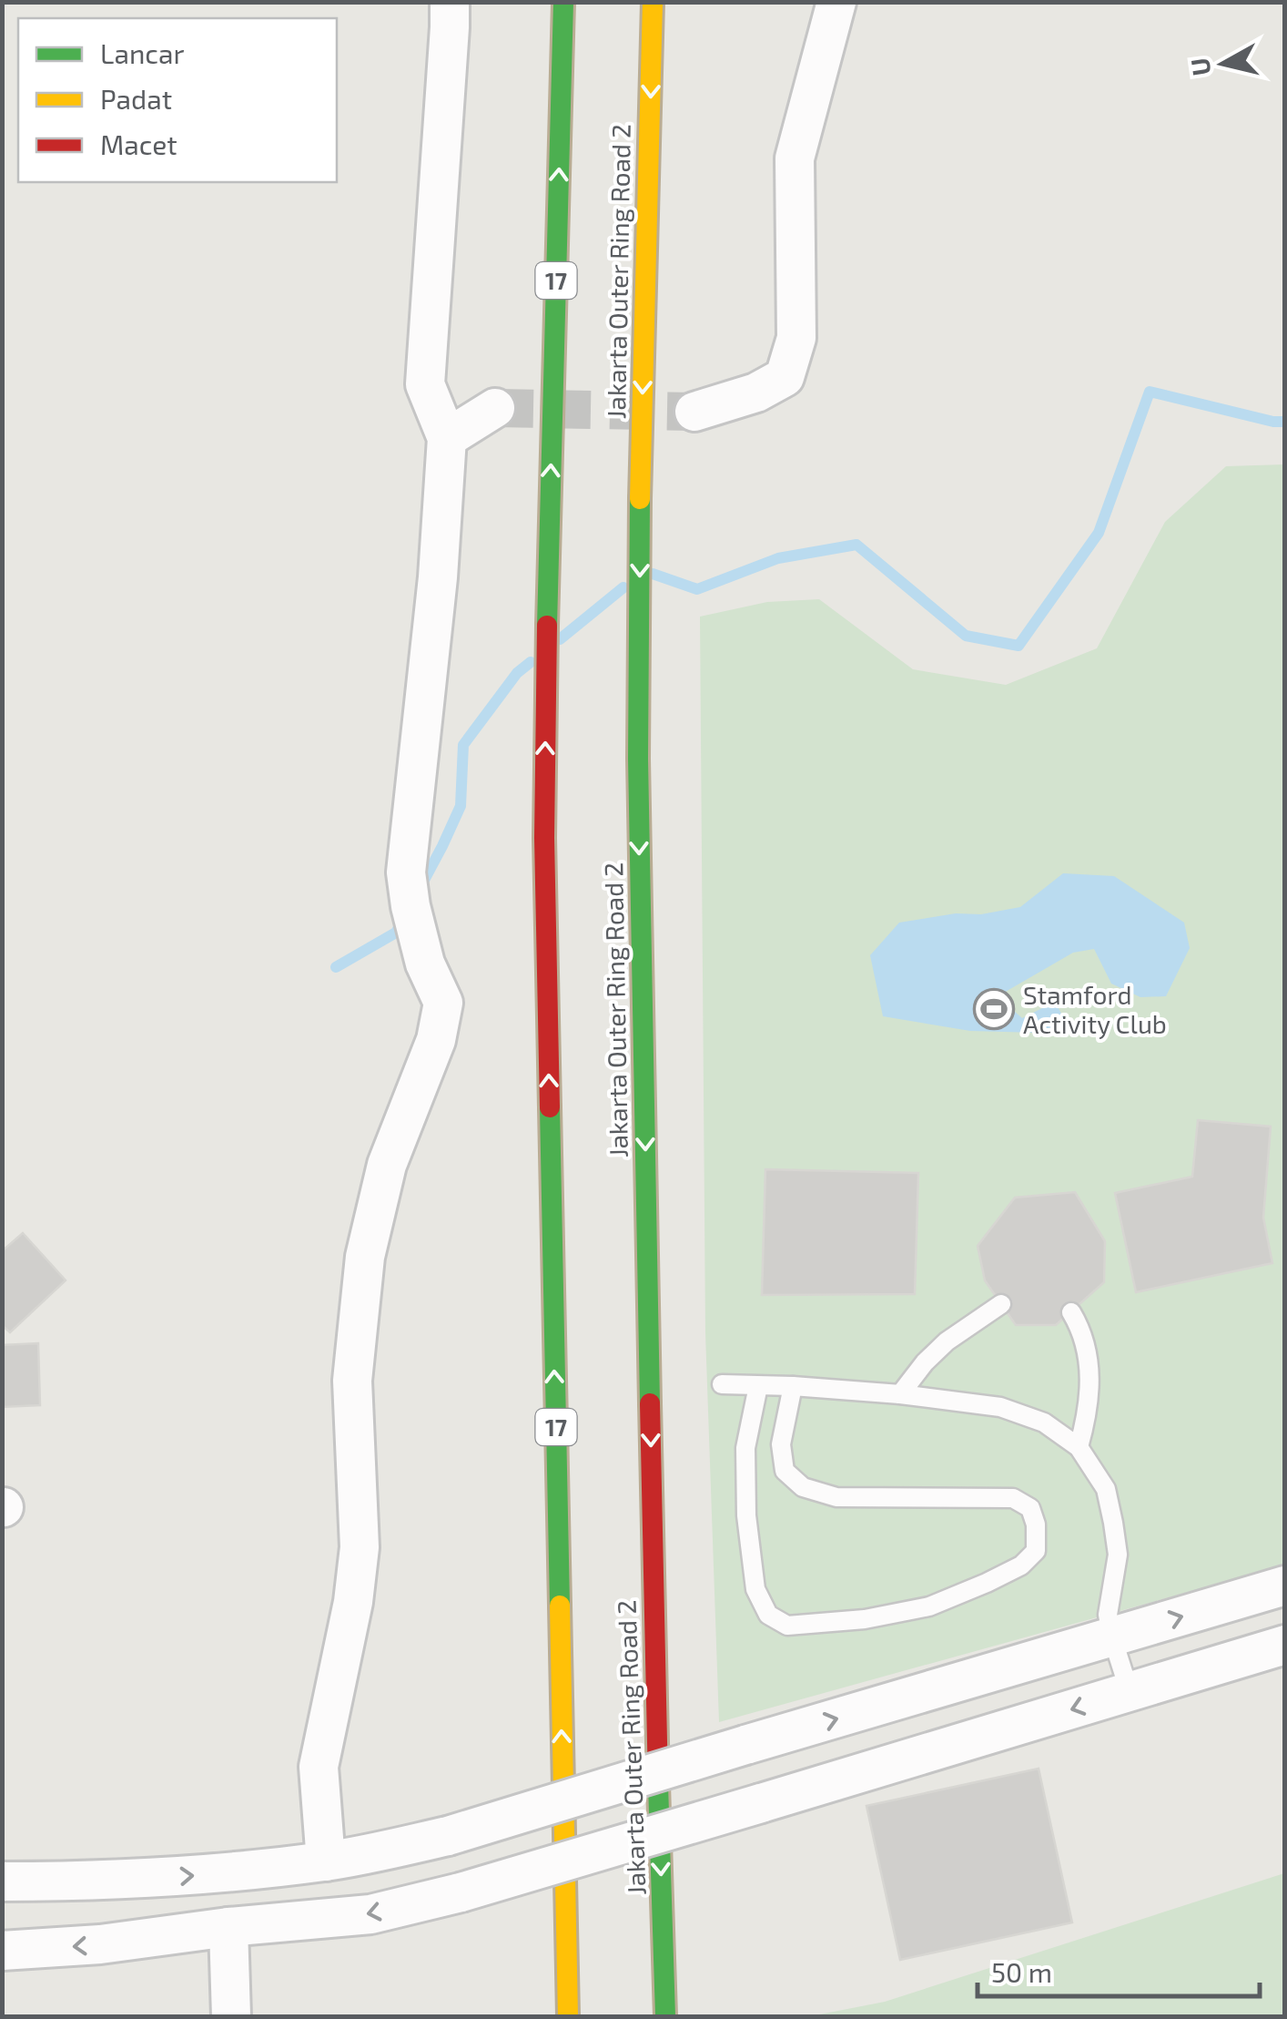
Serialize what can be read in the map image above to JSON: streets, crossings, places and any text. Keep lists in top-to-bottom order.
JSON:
{
  "streets": {
    "highway": ["Jakarta Outer Ring Road 2", "17"]
  },
  "places": {
    "sports": ["Stamford Activity Club"]
  },
  "legend": ["Lancar", "Padat", "Macet"],
  "scale_bar": "50 m",
  "north": "left"
}
